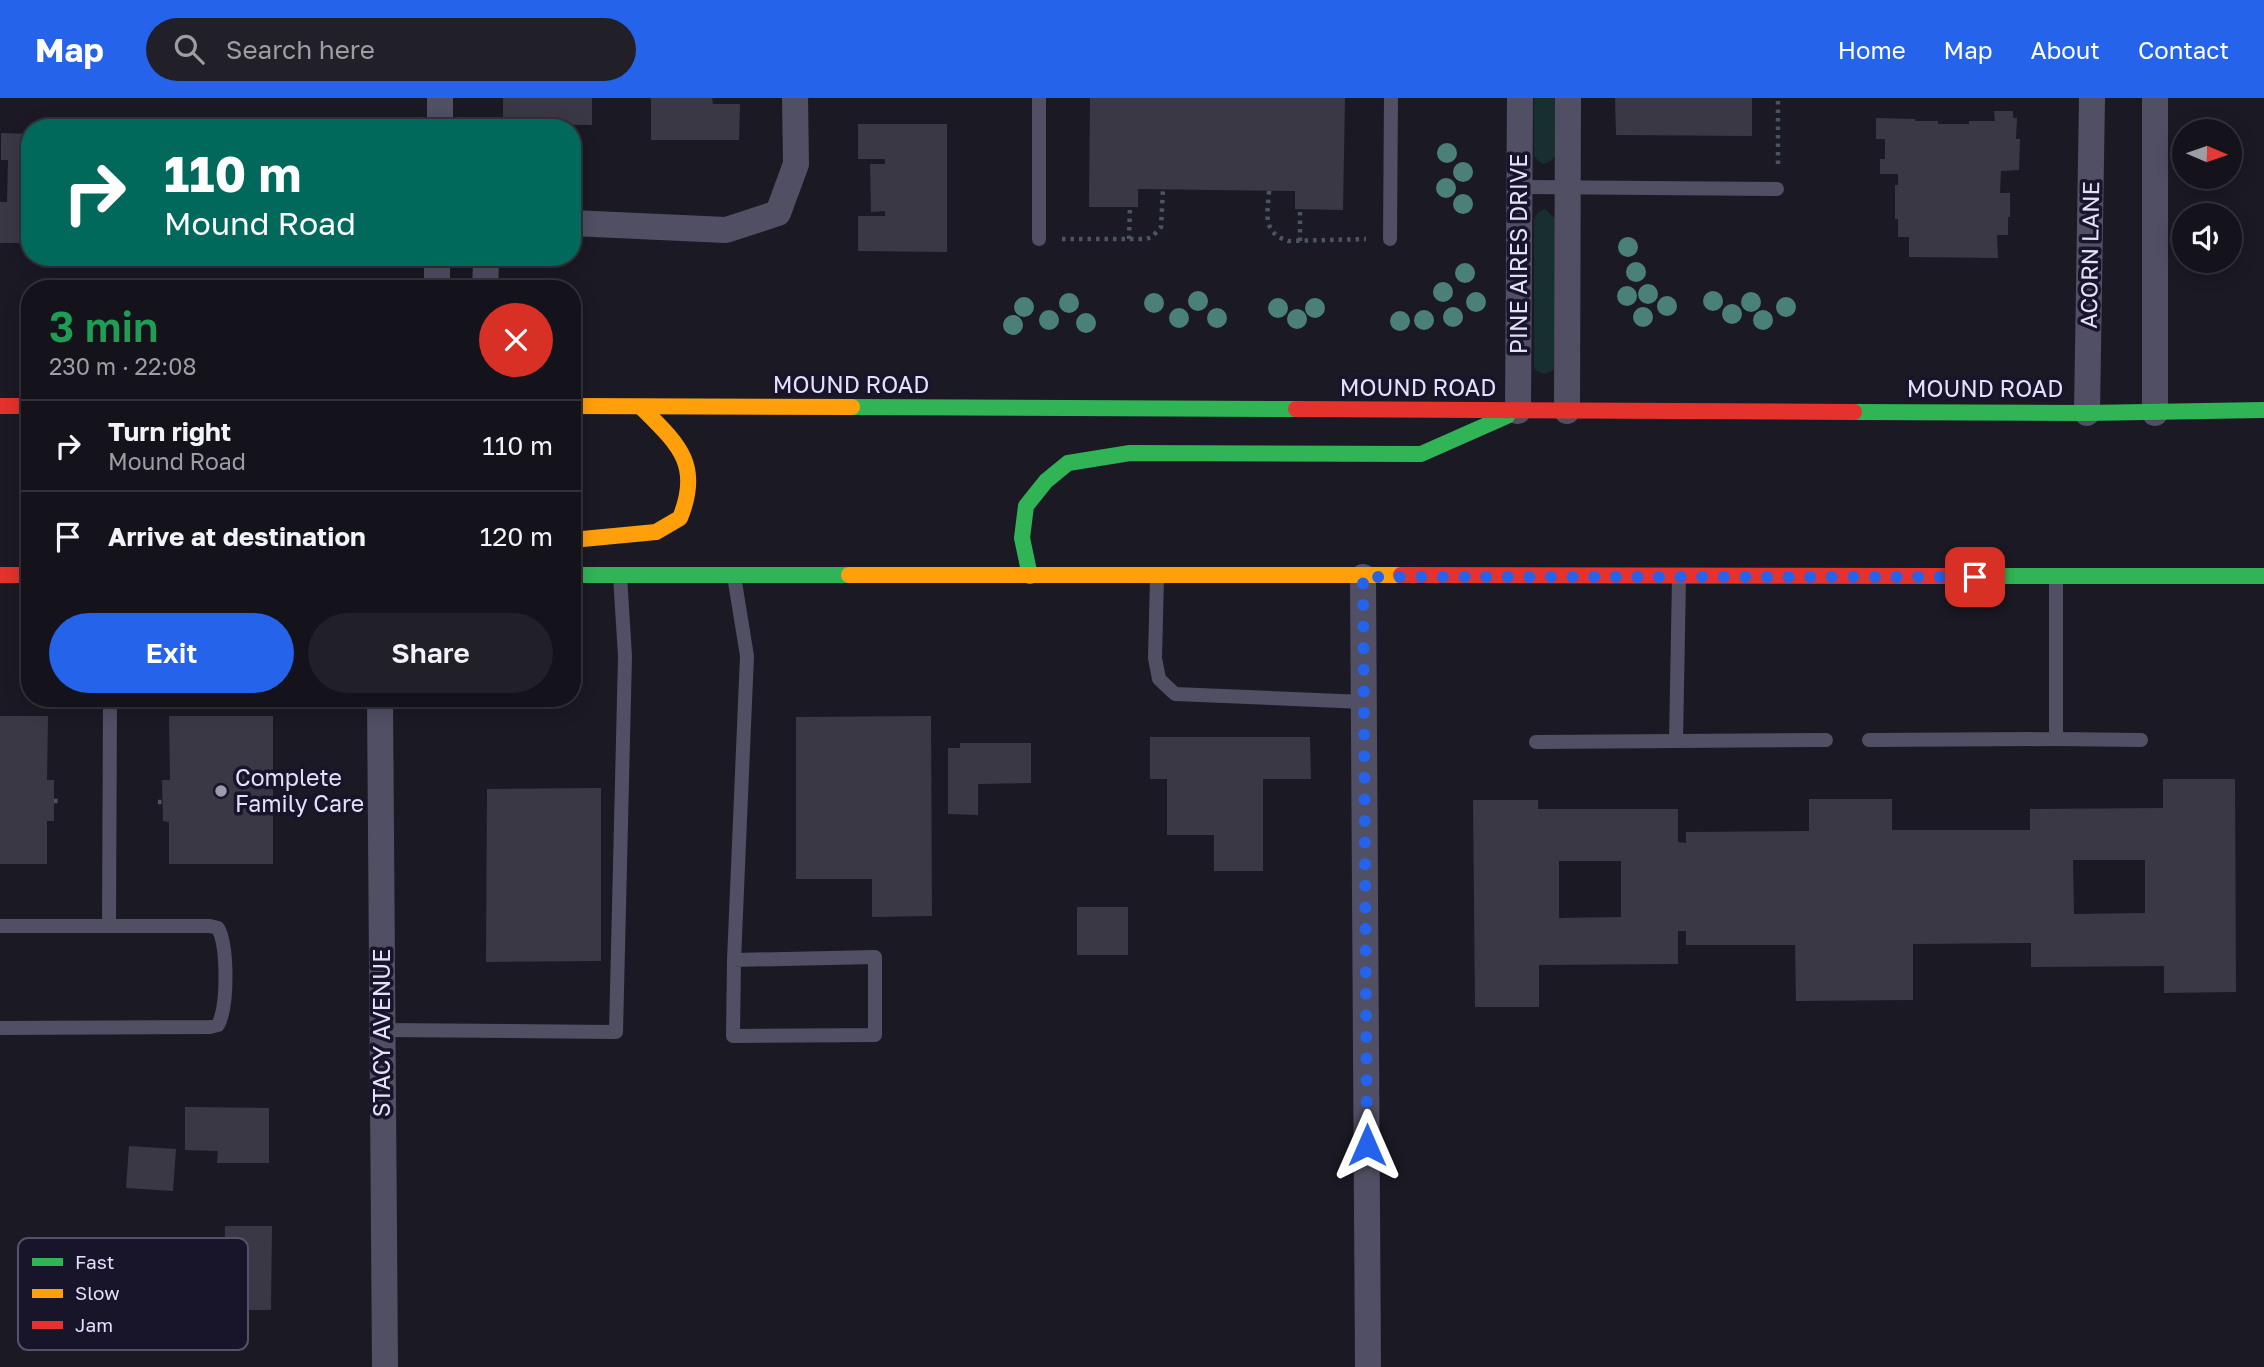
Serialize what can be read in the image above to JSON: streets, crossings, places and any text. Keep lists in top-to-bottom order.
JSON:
{
  "streets": {
    "main road": ["MOUND ROAD"],
    "street": ["PINE AIRES DRIVE", "ACORN LANE", "STACY AVENUE"]
  },
  "crossings": [
    ["PINE AIRES DRIVE", "MOUND ROAD"],
    ["ACORN LANE", "MOUND ROAD"]
  ],
  "places": ["Complete Family Care"],
  "legend": ["Fast", "Slow", "Jam"],
  "north": "right",
  "page": {
    "header": "Map",
    "search": "Search here",
    "nav": [
      "Home",
      "Map",
      "About",
      "Contact"
    ],
    "turn": ["110 m", "Mound Road"],
    "heading": ["3 min", "230 m · 22:08"],
    "list": [
      {
        "name": "Turn right",
        "note": "Mound Road",
        "value": "110 m"
      },
      {
        "name": "Arrive at destination",
        "value": "120 m"
      }
    ],
    "buttons": ["Exit", "Share"]
  }
}
